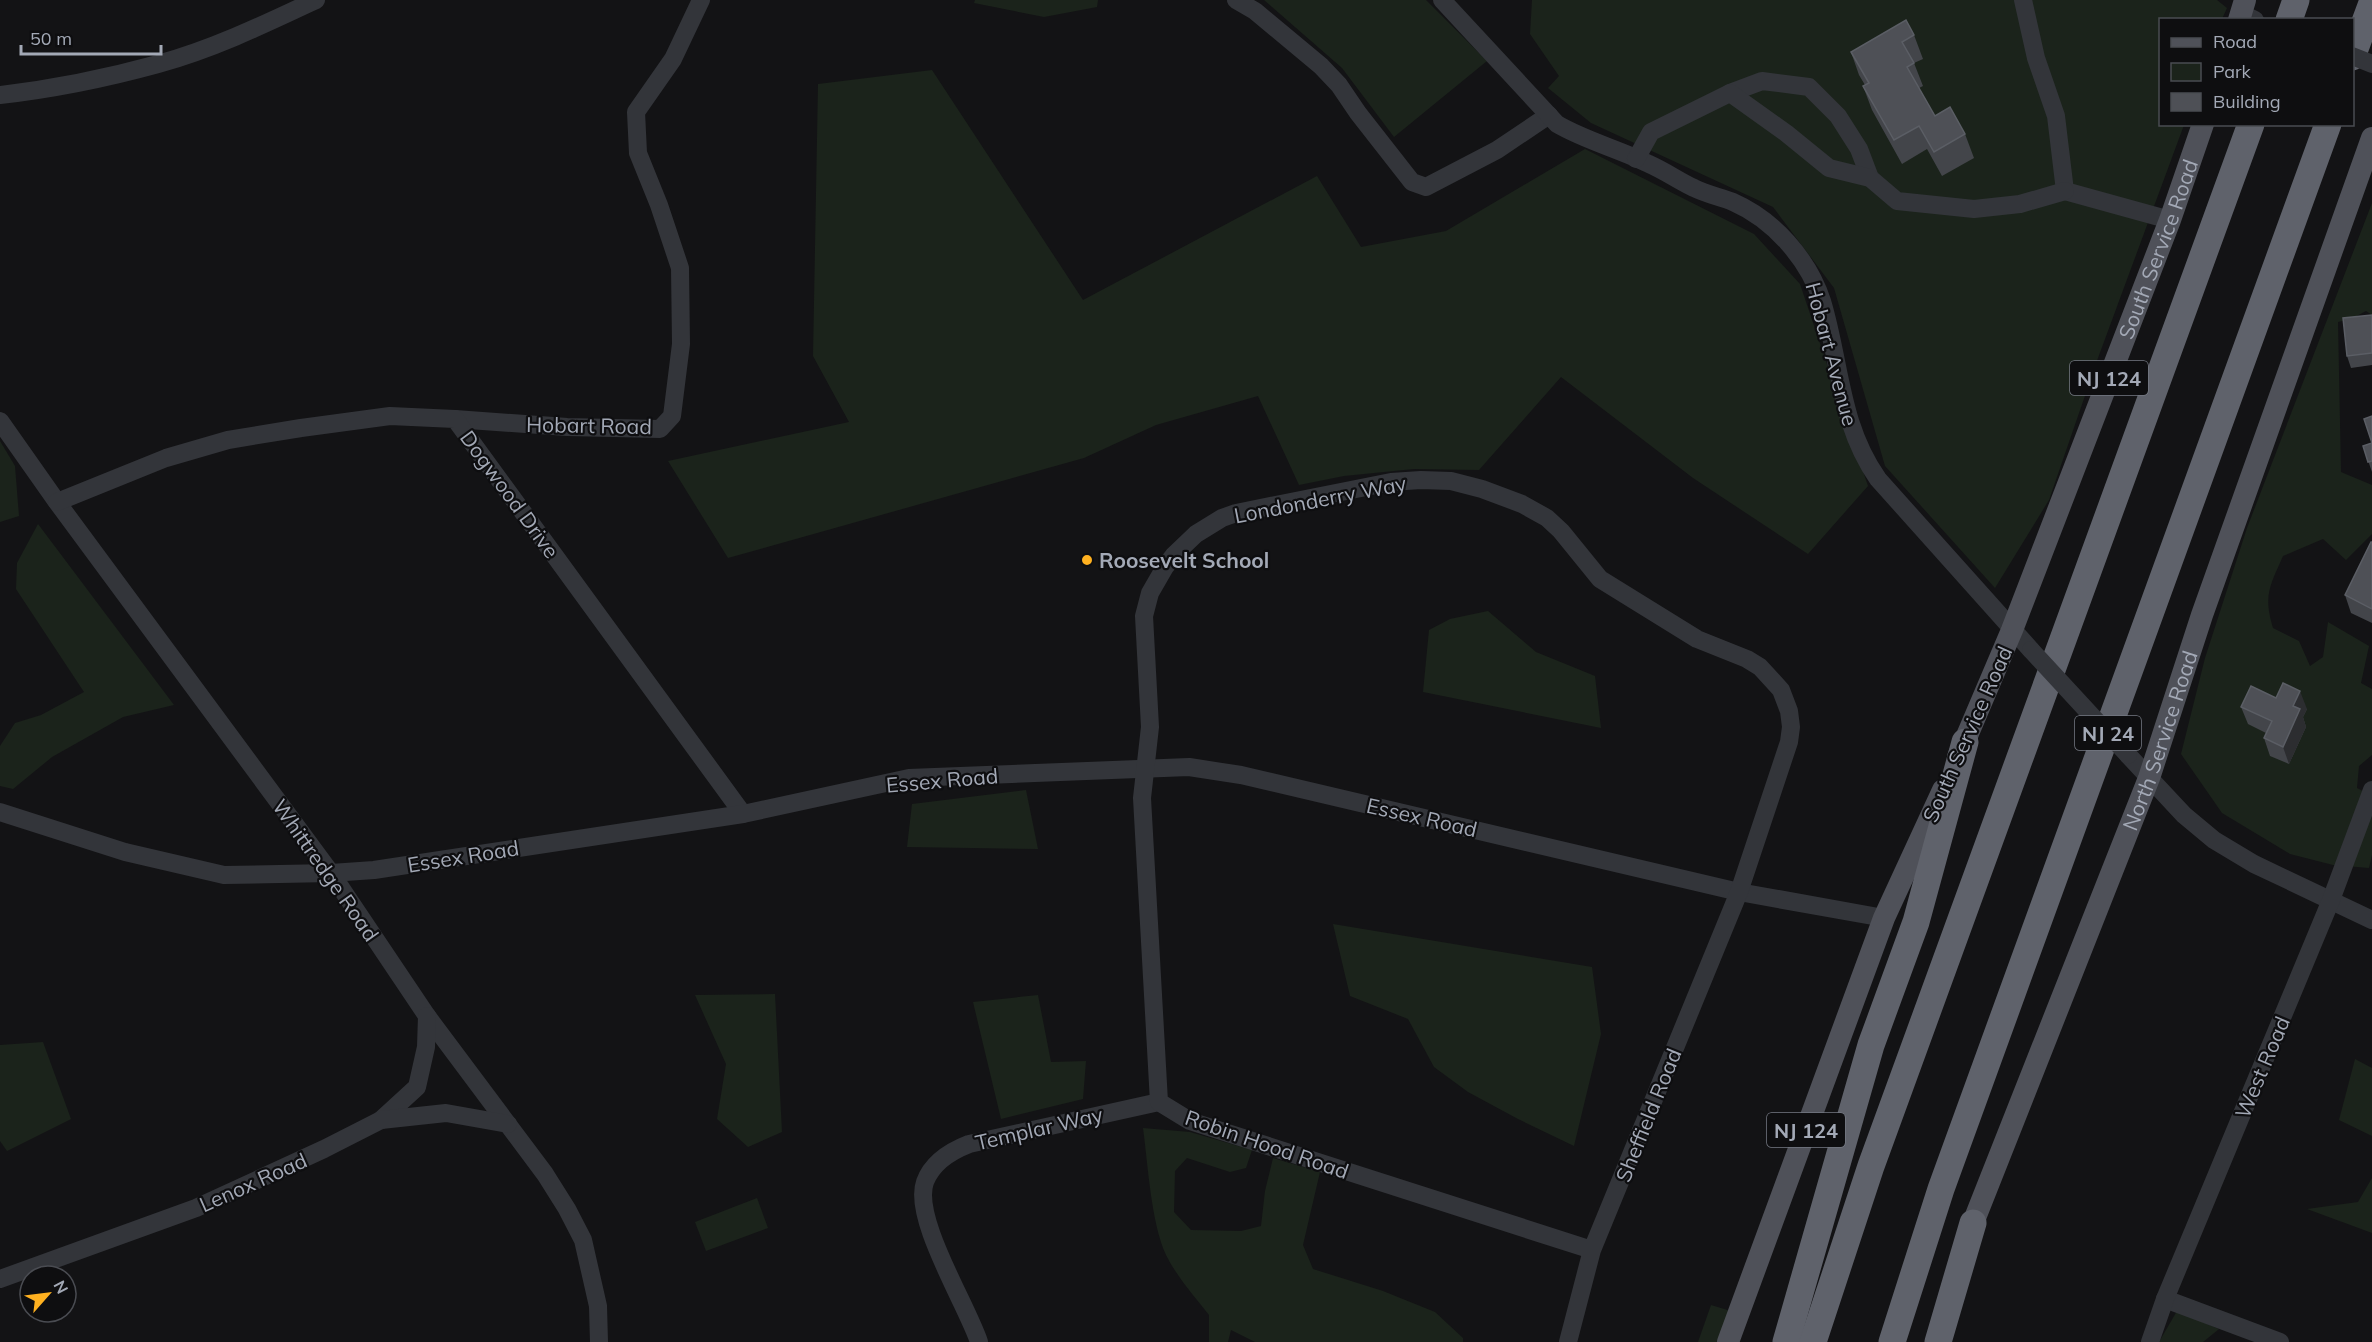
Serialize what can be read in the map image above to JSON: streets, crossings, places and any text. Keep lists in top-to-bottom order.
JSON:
{
  "streets": {
    "highway": ["NJ 24"],
    "main road": ["South Service Road", "NJ 124", "North Service Road"],
    "street": [
      "Hobart Avenue",
      "Hobart Road",
      "Dogwood Drive",
      "Londonderry Way",
      "Essex Road",
      "Whittredge Road",
      "West Road",
      "Sheffield Road",
      "Templar Way",
      "Robin Hood Road",
      "Lenox Road"
    ]
  },
  "crossings": [
    ["South Service Road", "Hobart Avenue"],
    ["South Service Road", "Essex Road"],
    ["Hobart Avenue", "North Service Road"],
    ["Hobart Avenue", "West Road"],
    ["Hobart Road", "Dogwood Drive"],
    ["Dogwood Drive", "Essex Road"],
    ["Dogwood Drive", "Whittredge Road"],
    ["Londonderry Way", "Essex Road"],
    ["Londonderry Way", "Sheffield Road"],
    ["Londonderry Way", "Robin Hood Road"],
    ["Essex Road", "Whittredge Road"],
    ["Essex Road", "Sheffield Road"],
    ["Essex Road", "Robin Hood Road"],
    ["Whittredge Road", "Lenox Road"],
    ["Sheffield Road", "Robin Hood Road"],
    ["Templar Way", "Robin Hood Road"]
  ],
  "places": ["Roosevelt School"],
  "legend": ["Road", "Park", "Building"],
  "scale_bar": "50 m",
  "north": "top right"
}
